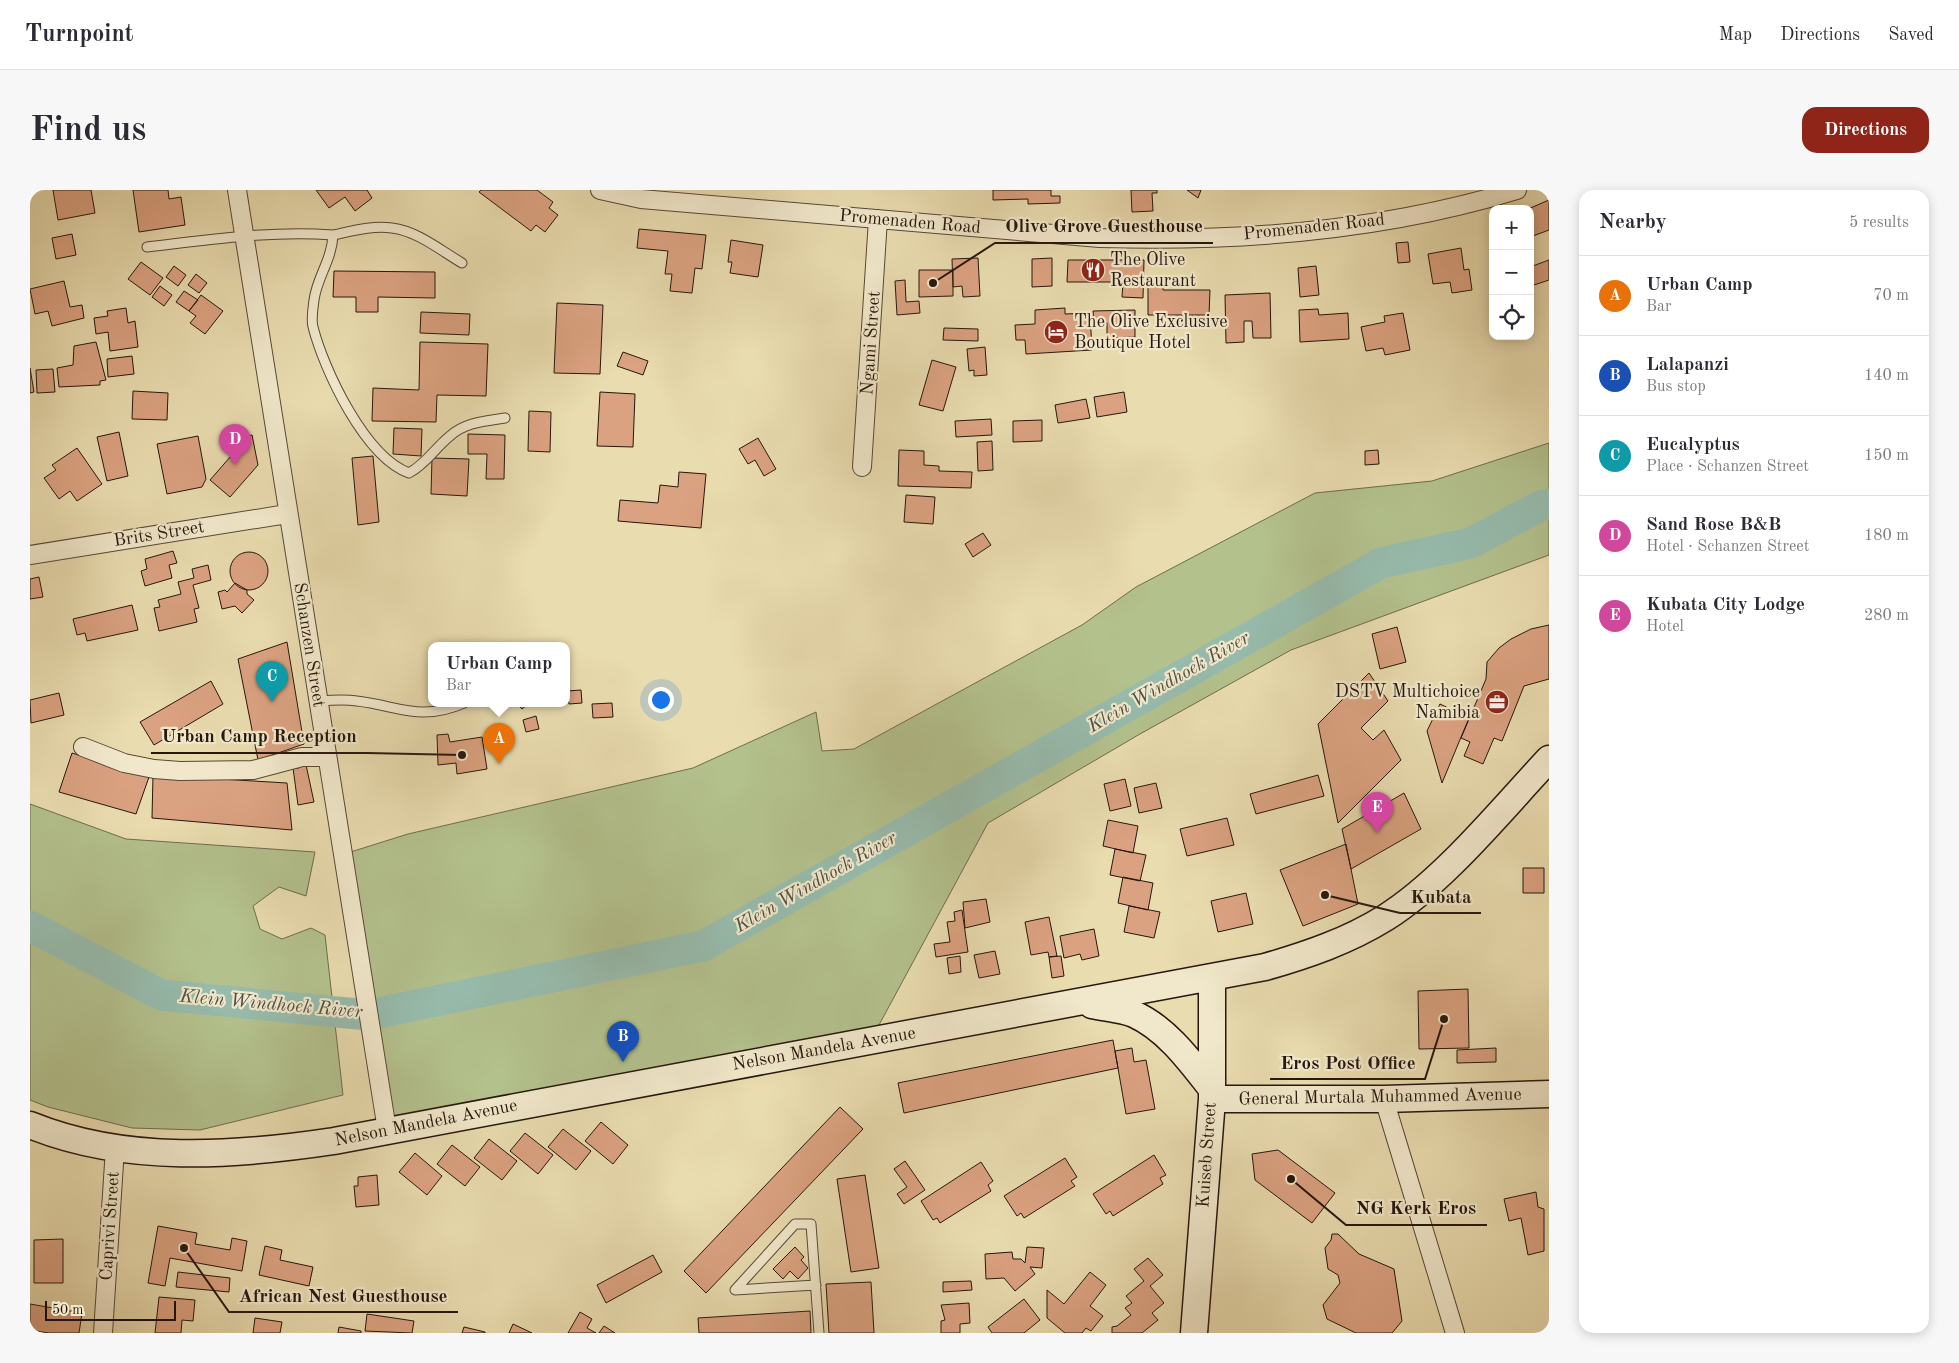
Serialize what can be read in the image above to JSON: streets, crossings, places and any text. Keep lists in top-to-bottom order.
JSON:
{
  "streets": {
    "main road": ["Nelson Mandela Avenue", "General Murtala Muhammed Avenue", "Kuiseb Street"],
    "street": [
      "Promenaden Road",
      "Ngami Street",
      "Brits Street",
      "Schanzen Street",
      "Caprivi Street"
    ]
  },
  "crossings": [
    ["Promenaden Road", "Ngami Street"],
    ["Brits Street", "Schanzen Street"],
    ["Schanzen Street", "Nelson Mandela Avenue"],
    ["Nelson Mandela Avenue", "Kuiseb Street"],
    ["Nelson Mandela Avenue", "Caprivi Street"],
    ["General Murtala Muhammed Avenue", "Kuiseb Street"]
  ],
  "water": ["Klein Windhoek River"],
  "places": {
    "restaurant": ["The Olive Restaurant"],
    "other": [
      "Olive Grove Guesthouse",
      "Urban Camp Reception",
      "Kubata",
      "Eros Post Office",
      "NG Kerk Eros",
      "African Nest Guesthouse"
    ],
    "hotel": ["The Olive Exclusive Boutique Hotel"],
    "office": ["DSTV Multichoice Namibia"]
  },
  "scale_bar": "50 m",
  "page": {
    "header": "Turnpoint",
    "nav": ["Map", "Directions", "Saved"],
    "buttons": "Directions",
    "title": "Find us",
    "heading": ["Nearby", "5 results"],
    "map_buttons": ["+", "−"],
    "list": [
      {
        "mark": "A",
        "name": "Urban Camp",
        "note": "Bar",
        "value": "70 m"
      },
      {
        "mark": "B",
        "name": "Lalapanzi",
        "note": "Bus stop",
        "value": "140 m"
      },
      {
        "mark": "C",
        "name": "Eucalyptus",
        "note": "Place · Schanzen Street",
        "value": "150 m"
      },
      {
        "mark": "D",
        "name": "Sand Rose B&B",
        "note": "Hotel · Schanzen Street",
        "value": "180 m"
      },
      {
        "mark": "E",
        "name": "Kubata City Lodge",
        "note": "Hotel",
        "value": "280 m"
      }
    ],
    "pins": [
      "D",
      "C",
      "A",
      "E",
      "B"
    ],
    "popup": ["Urban Camp", "Bar"],
    "scale": "50 m"
  }
}
